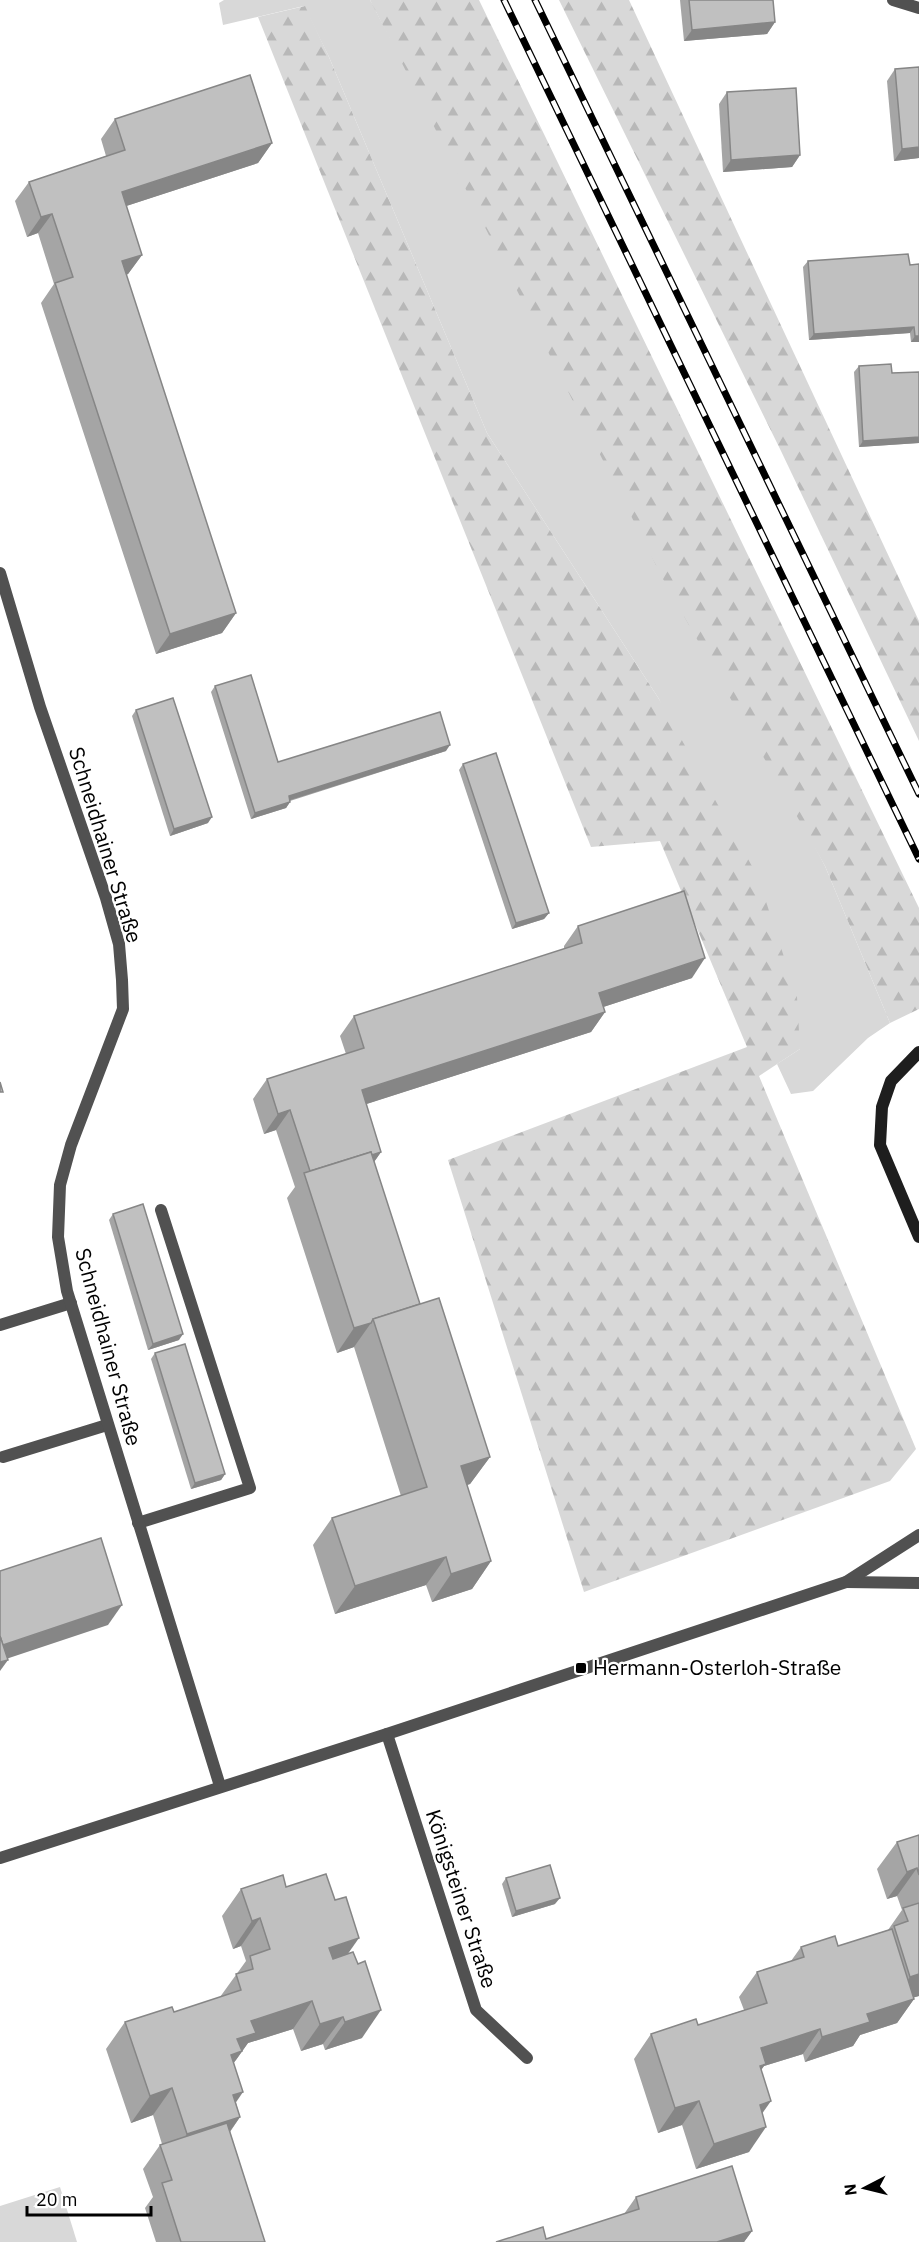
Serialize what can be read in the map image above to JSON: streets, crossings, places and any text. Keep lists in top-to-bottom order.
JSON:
{
  "streets": {
    "street": ["Schneidhainer Straße", "Königsteiner Straße"]
  },
  "places": {
    "transit": ["Hermann-Osterloh-Straße"]
  },
  "scale_bar": "20 m",
  "north": "left"
}
